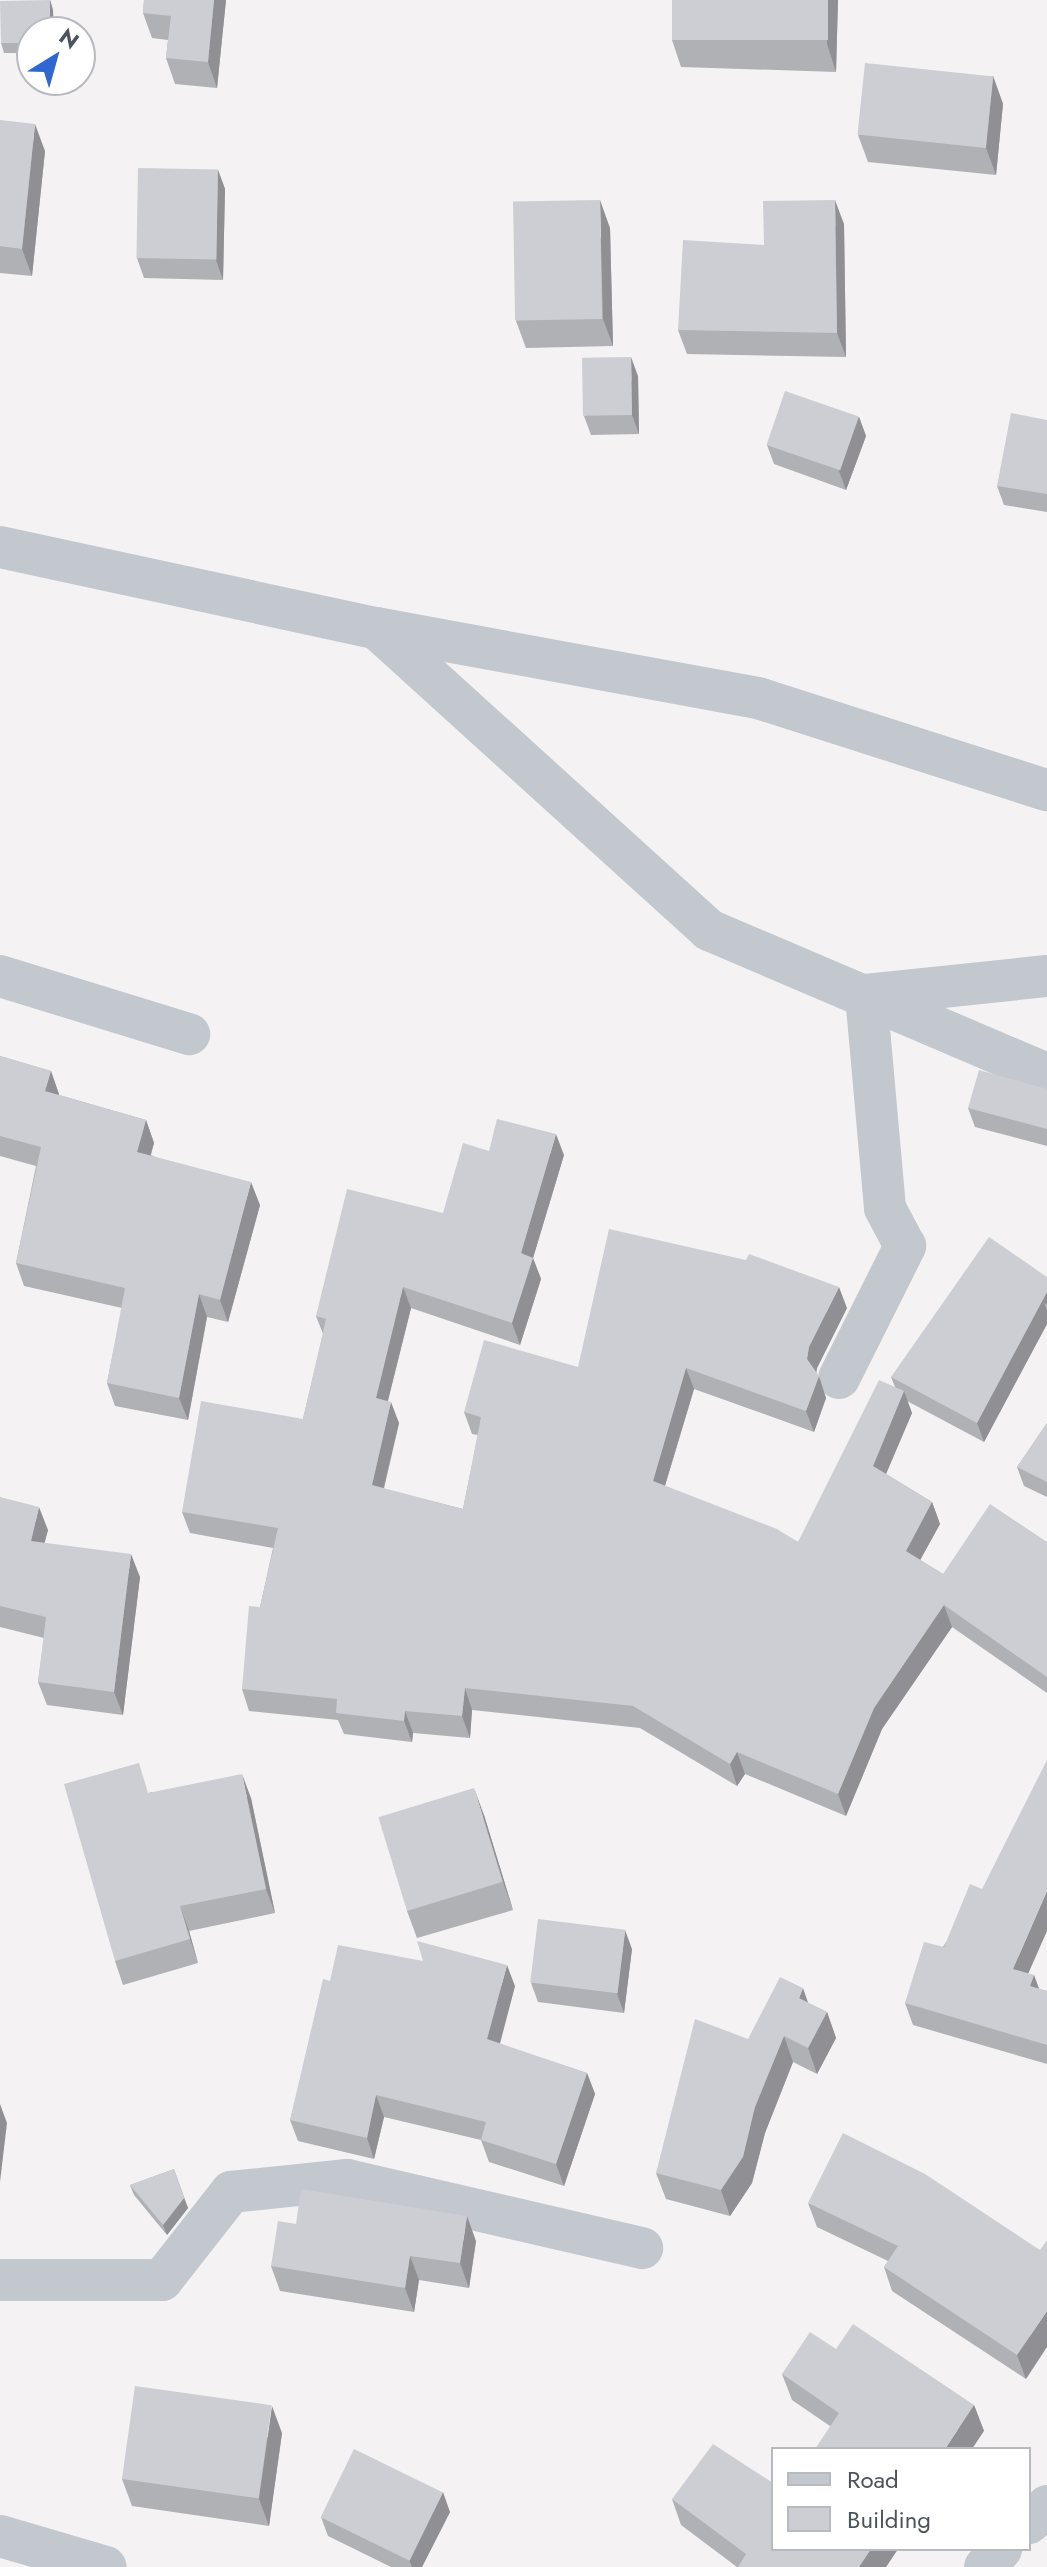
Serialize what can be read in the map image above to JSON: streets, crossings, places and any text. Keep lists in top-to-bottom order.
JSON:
{
  "legend": ["Road", "Building"],
  "north": "top right"
}
